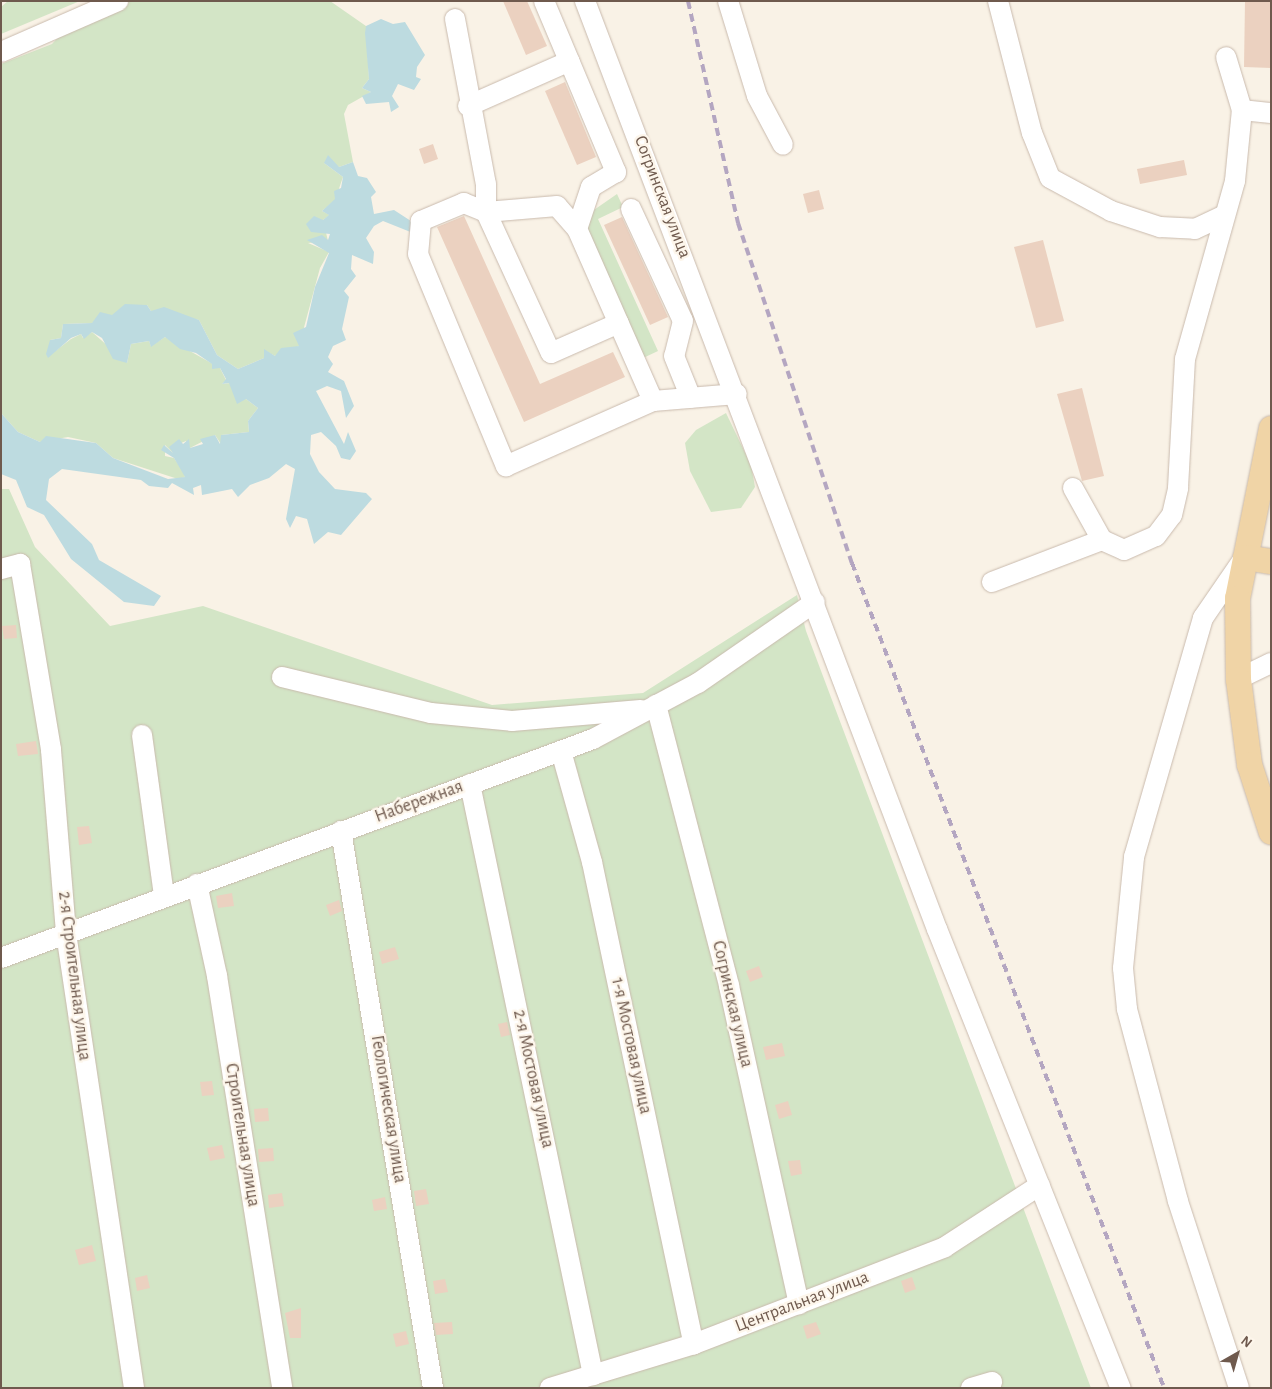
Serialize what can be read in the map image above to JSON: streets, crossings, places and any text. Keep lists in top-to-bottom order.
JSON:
{
  "streets": {
    "street": [
      "Согринская улица",
      "Набережная",
      "2-я Строительная улица",
      "1-я Мостовая улица",
      "2-я Мостовая улица",
      "Геологическая улица",
      "Строительная улица",
      "Центральная улица"
    ]
  },
  "crossings": [
    ["Согринская улица", "Набережная"],
    ["Согринская улица", "Центральная улица"],
    ["Набережная", "2-я Строительная улица"],
    ["Набережная", "1-я Мостовая улица"],
    ["Набережная", "2-я Мостовая улица"],
    ["Набережная", "Геологическая улица"],
    ["Набережная", "Строительная улица"],
    ["1-я Мостовая улица", "Центральная улица"],
    ["2-я Мостовая улица", "Центральная улица"]
  ],
  "north": "top right"
}
